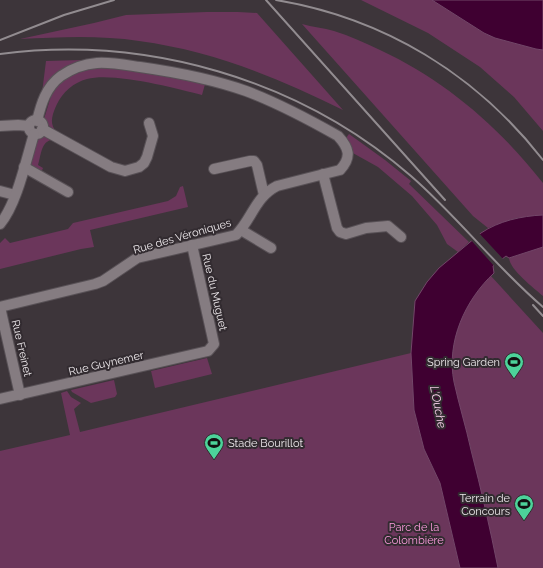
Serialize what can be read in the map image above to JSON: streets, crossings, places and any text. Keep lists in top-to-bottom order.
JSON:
{
  "streets": {
    "street": [
      "Rue des Véroniques",
      "Rue du Muguet",
      "Rue Freinet",
      "Rue Guynemer"
    ]
  },
  "crossings": [
    ["Rue des Véroniques", "Rue du Muguet"],
    ["Rue des Véroniques", "Rue Freinet"],
    ["Rue du Muguet", "Rue Guynemer"],
    ["Rue Freinet", "Rue Guynemer"]
  ],
  "water": ["L'Ouche"],
  "parks": ["Parc de la Colombière"],
  "places": {
    "sports": ["Spring Garden", "Stade Bourillot", "Terrain de Concours"]
  }
}
